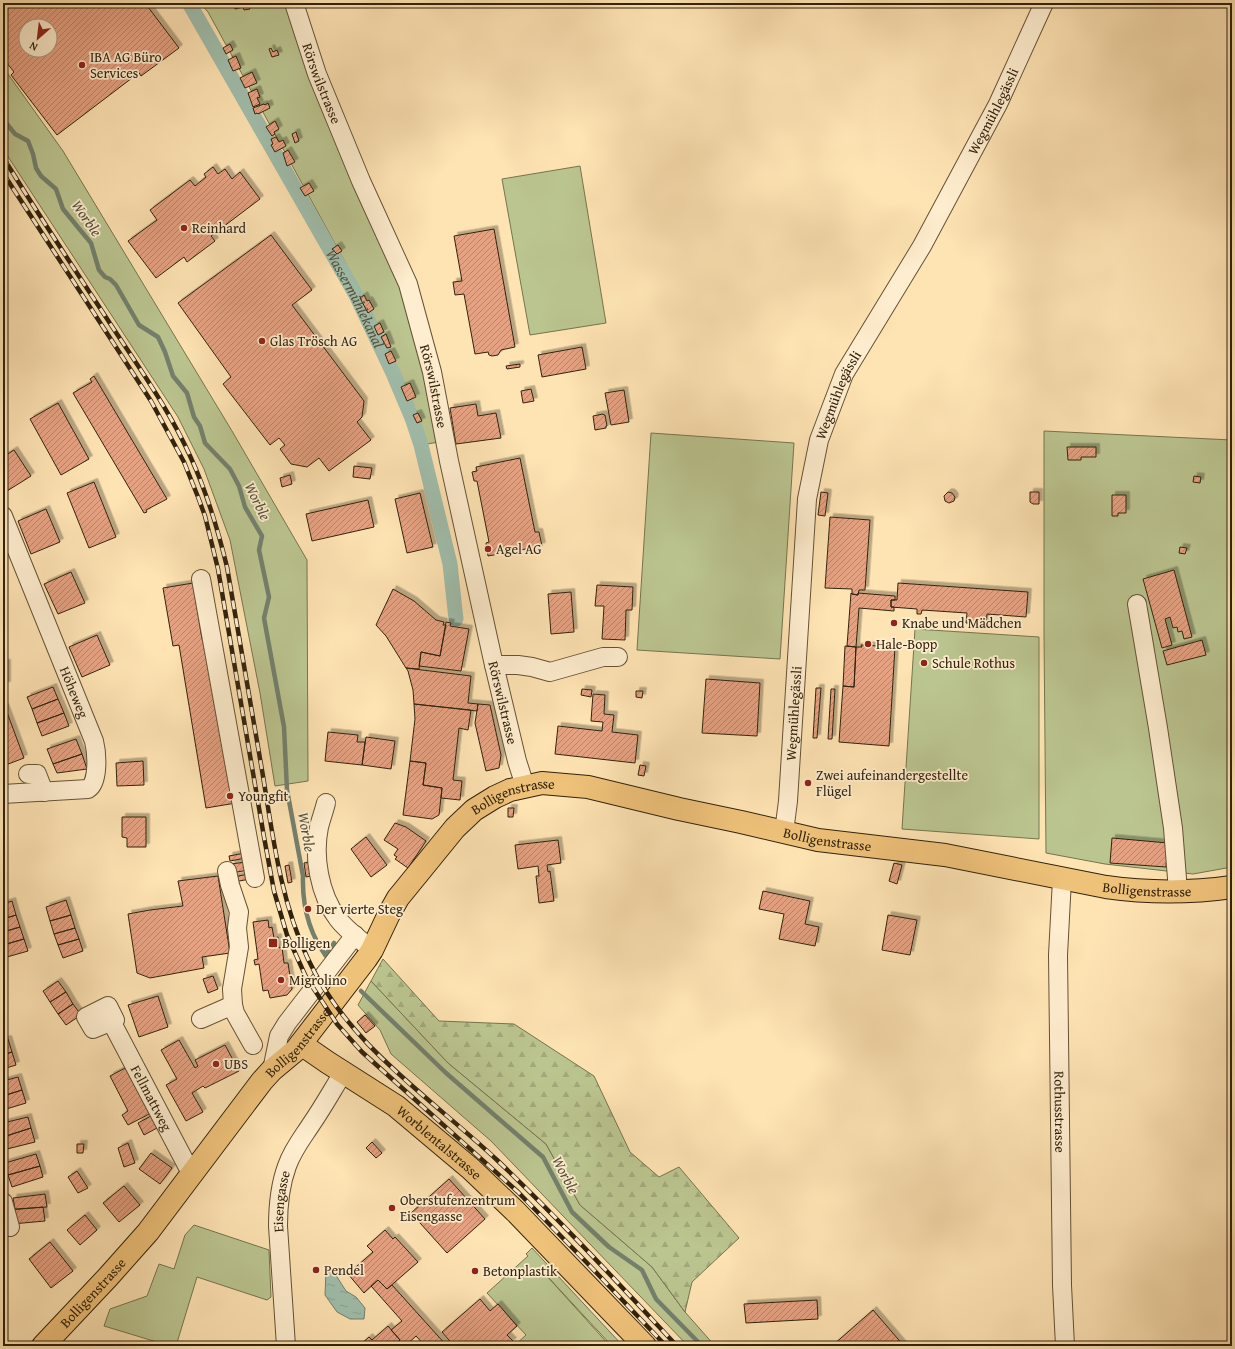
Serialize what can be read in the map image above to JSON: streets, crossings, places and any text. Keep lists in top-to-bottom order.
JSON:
{
  "streets": {
    "main road": ["Bolligenstrasse", "Worblentalstrasse"],
    "street": [
      "Rörswilstrasse",
      "Wegmühlegässli",
      "Höheweg",
      "Fellmattweg",
      "Rothusstrasse",
      "Eisengasse"
    ]
  },
  "crossings": [
    ["Rörswilstrasse", "Bolligenstrasse"],
    ["Wegmühlegässli", "Bolligenstrasse"],
    ["Bolligenstrasse", "Fellmattweg"],
    ["Bolligenstrasse", "Rothusstrasse"],
    ["Bolligenstrasse", "Worblentalstrasse"],
    ["Worblentalstrasse", "Eisengasse"]
  ],
  "water": ["Worble", "Wassermühlekanal"],
  "places": {
    "other": [
      "IBA AG Büro Services",
      "Reinhard",
      "Glas Trösch AG",
      "Agel AG",
      "Knabe und Mädchen",
      "Hale-Bopp",
      "Schule Rothus",
      "Zwei aufeinandergestellte Flügel",
      "Youngfit",
      "Der vierte Steg",
      "Migrolino",
      "UBS",
      "Oberstufenzentrum Eisengasse",
      "Pendel",
      "Betonplastik"
    ],
    "transit": ["Bolligen"]
  },
  "north": "bottom left"
}
